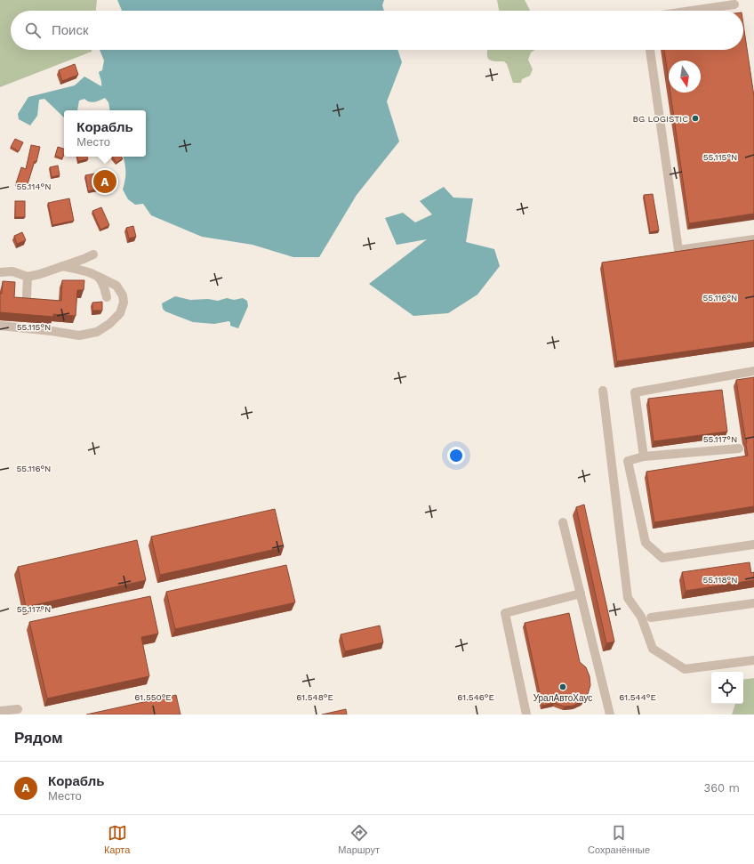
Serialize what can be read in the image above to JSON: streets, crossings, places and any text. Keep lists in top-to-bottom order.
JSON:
{
  "places": ["BG LOGISTIC", "УралАвтоХаус"],
  "north": "bottom",
  "page": {
    "search": "Поиск",
    "popup": ["Корабль", "Место"],
    "pins": "A",
    "heading": "Рядом",
    "list": [
      {
        "mark": "A",
        "name": "Корабль",
        "note": "Место",
        "value": "360 m"
      }
    ],
    "nav": ["Карта", "Маршрут", "Сохранённые"]
  },
  "coordinates": [
    "55.115°N",
    "55.114°N",
    "55.116°N",
    "55.117°N",
    "55.118°N",
    "61.550°E",
    "61.548°E",
    "61.546°E",
    "61.544°E"
  ]
}
